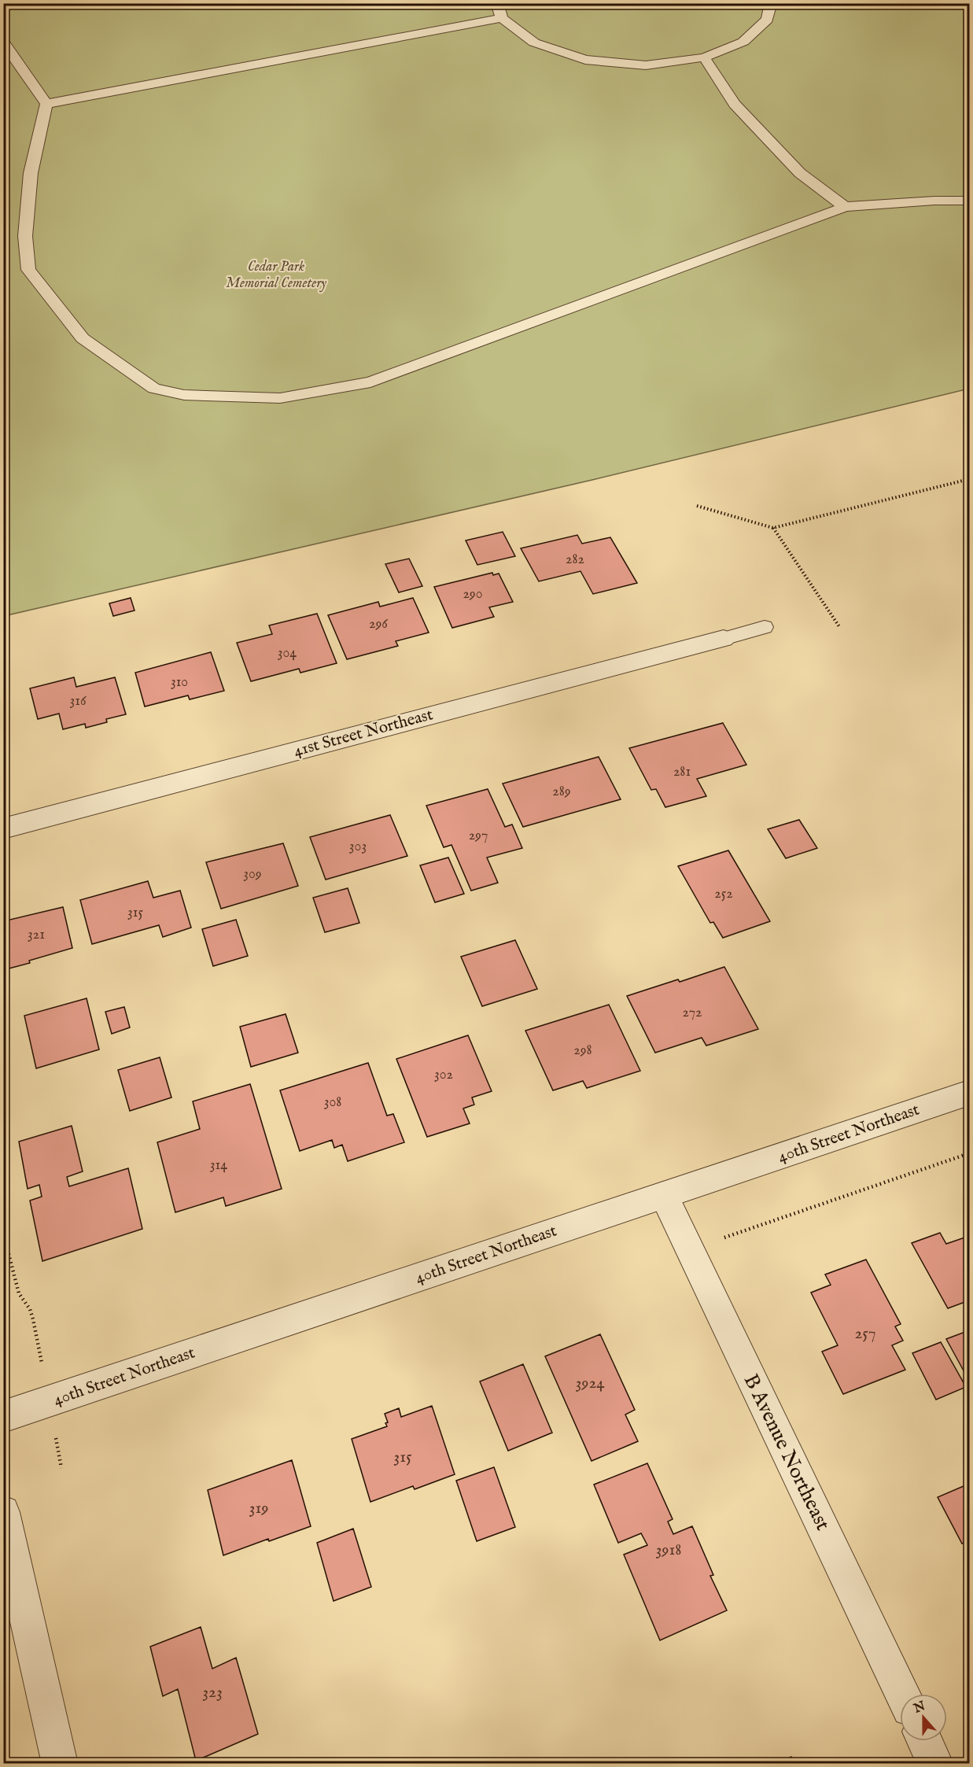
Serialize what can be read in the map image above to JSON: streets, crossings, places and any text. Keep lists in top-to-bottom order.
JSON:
{
  "streets": {
    "street": ["41st Street Northeast", "40th Street Northeast", "B Avenue Northeast"]
  },
  "crossings": [
    ["40th Street Northeast", "B Avenue Northeast"]
  ],
  "parks": ["Cedar Park Memorial Cemetery"],
  "house_numbers": [
    "282",
    "290",
    "296",
    "304",
    "310",
    "316",
    "281",
    "289",
    "297",
    "303",
    "309",
    "252",
    "315",
    "321",
    "272",
    "298",
    "302",
    "308",
    "314",
    "257",
    "3924",
    "315",
    "319",
    "3918",
    "323"
  ],
  "north": "top"
}
